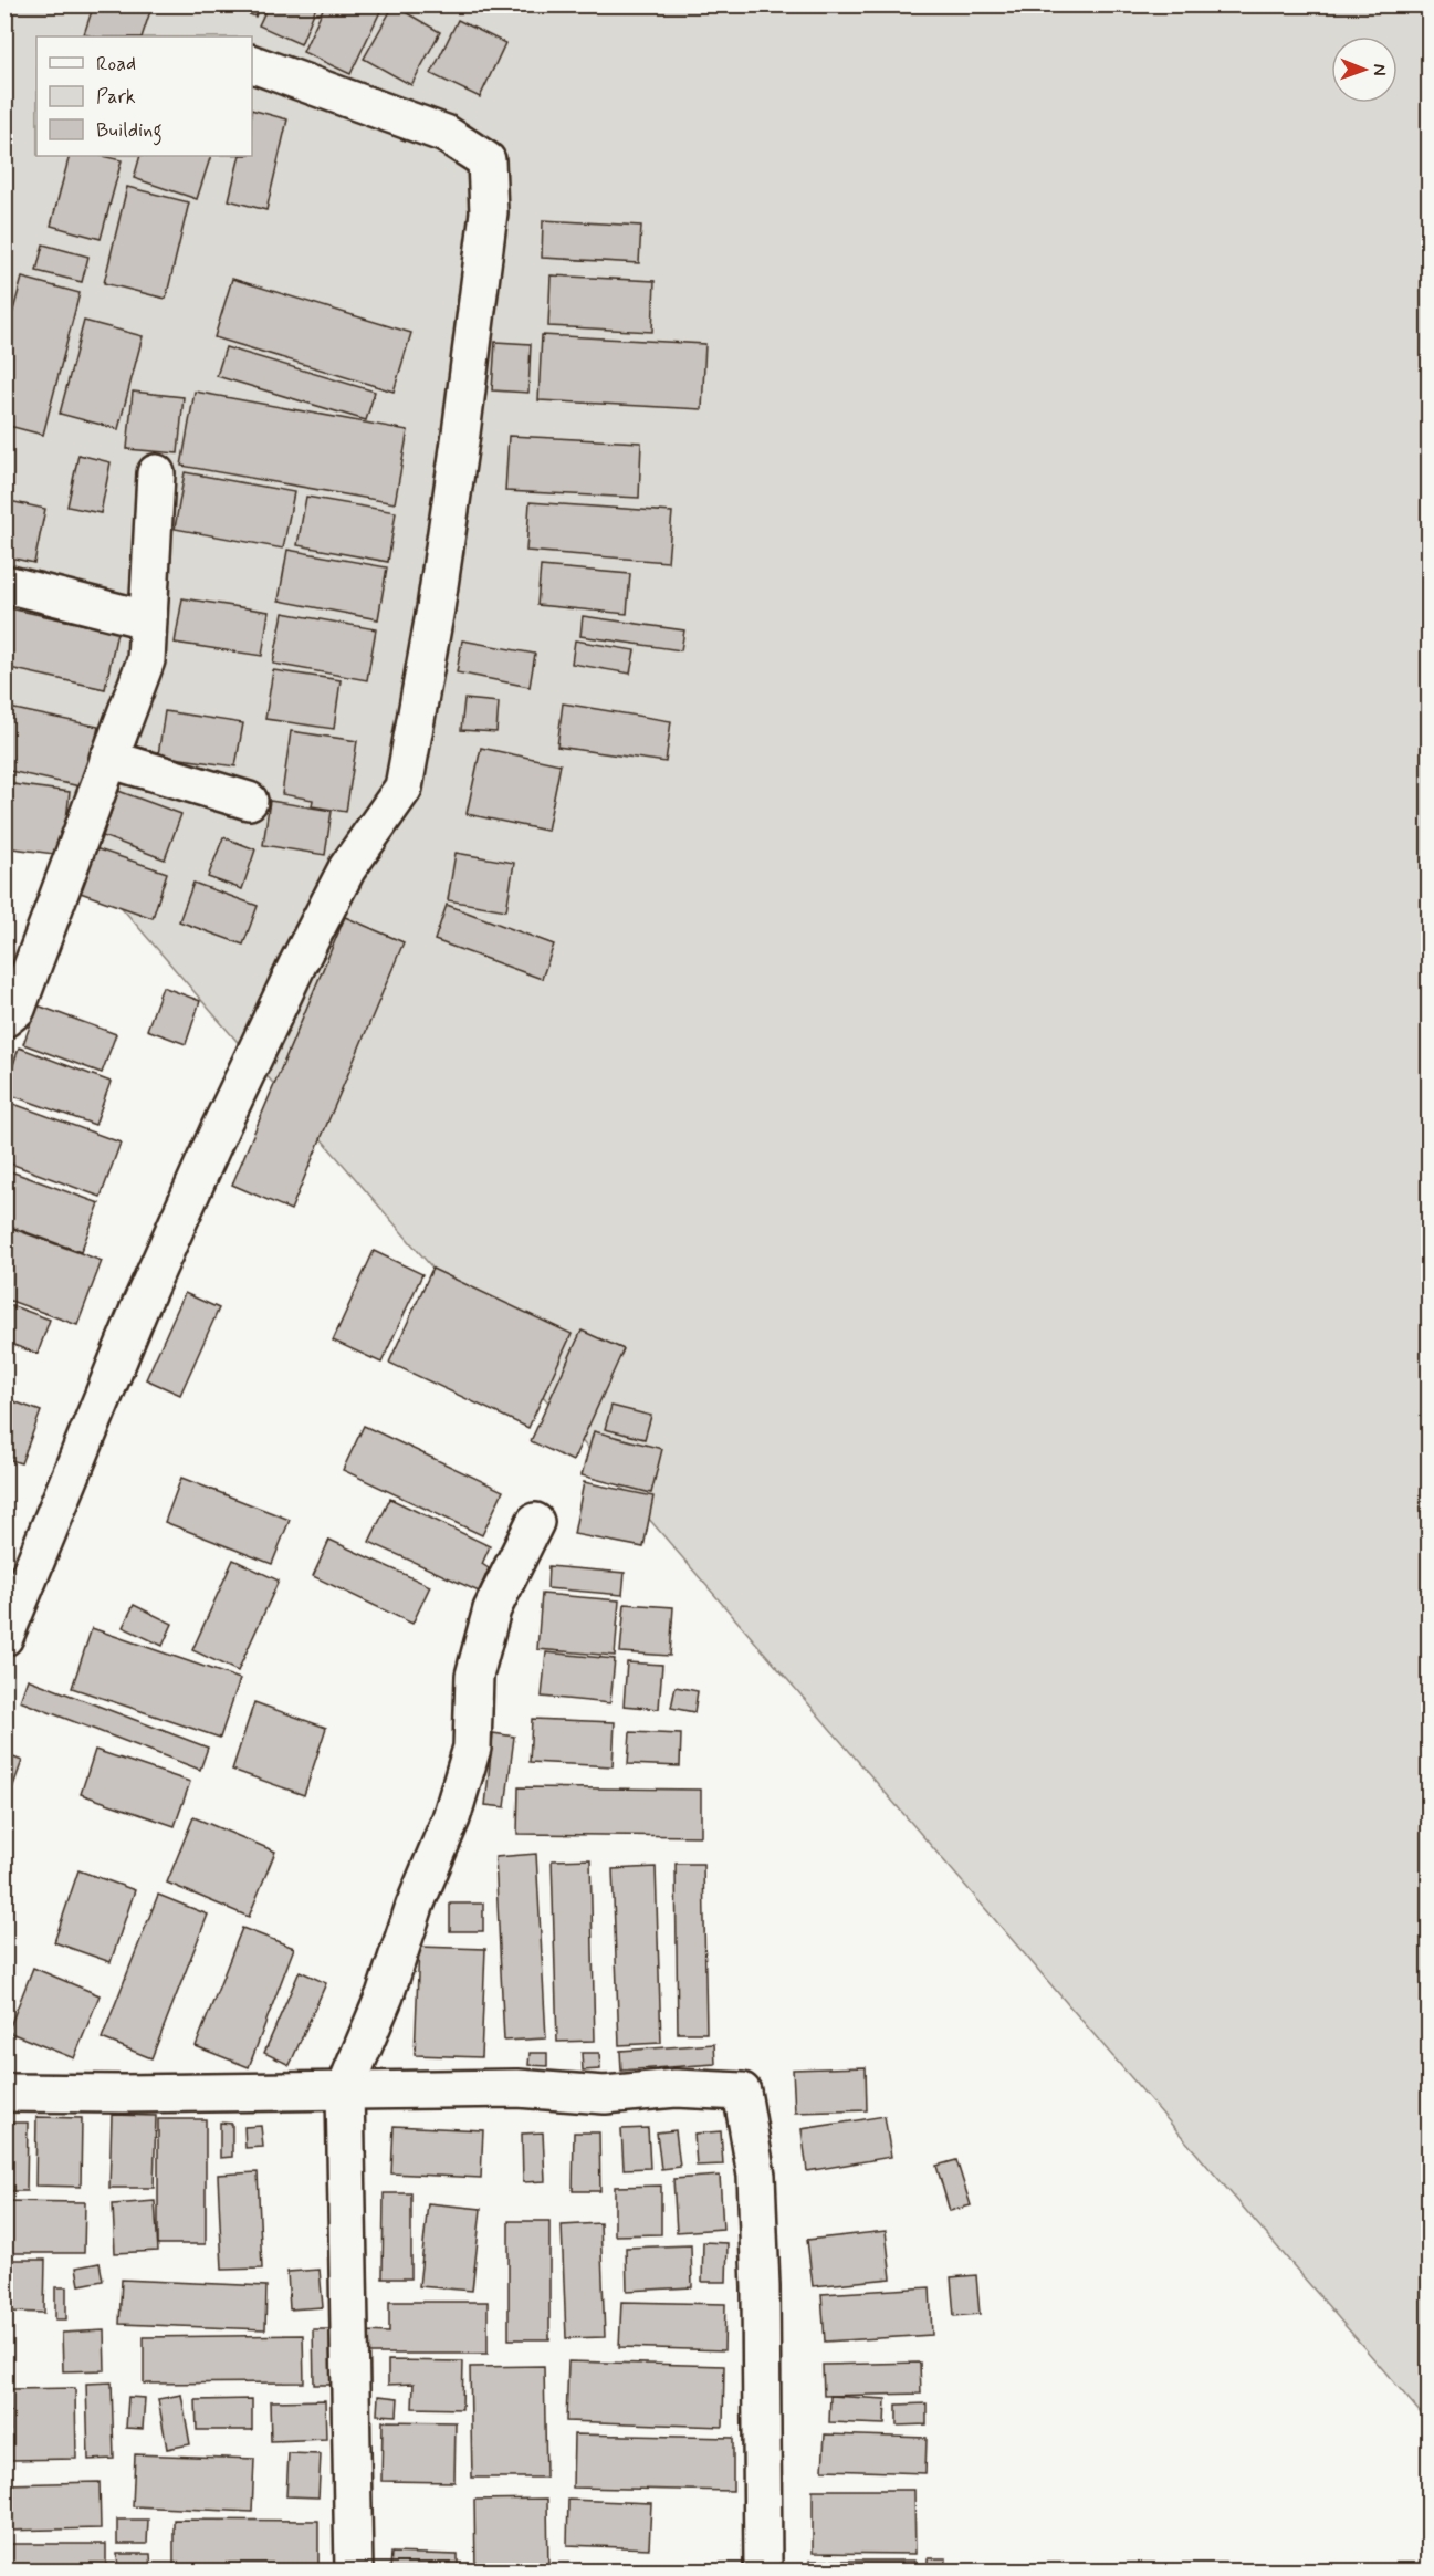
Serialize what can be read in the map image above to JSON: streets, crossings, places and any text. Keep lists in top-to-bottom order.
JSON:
{
  "legend": ["Road", "Park", "Building"],
  "north": "right"
}
